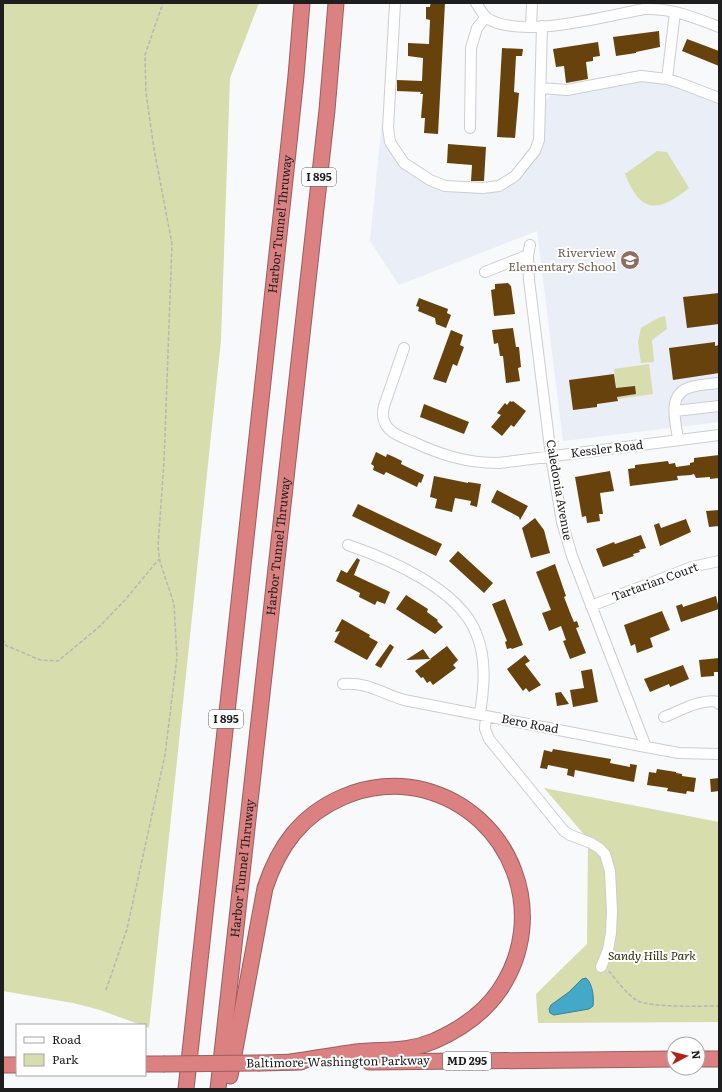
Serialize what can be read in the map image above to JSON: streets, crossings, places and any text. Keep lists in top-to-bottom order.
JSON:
{
  "streets": {
    "highway": [
      "I 895",
      "Harbor Tunnel Thruway",
      "MD 295",
      "Baltimore-Washington Parkway"
    ],
    "street": [
      "Kessler Road",
      "Caledonia Avenue",
      "Tartarian Court",
      "Bero Road"
    ]
  },
  "crossings": [
    ["Kessler Road", "Caledonia Avenue"],
    ["Caledonia Avenue", "Tartarian Court"],
    ["Caledonia Avenue", "Bero Road"]
  ],
  "parks": ["Sandy Hills Park"],
  "places": {
    "school or university": ["Riverview Elementary School"]
  },
  "legend": ["Road", "Park"],
  "north": "right"
}
